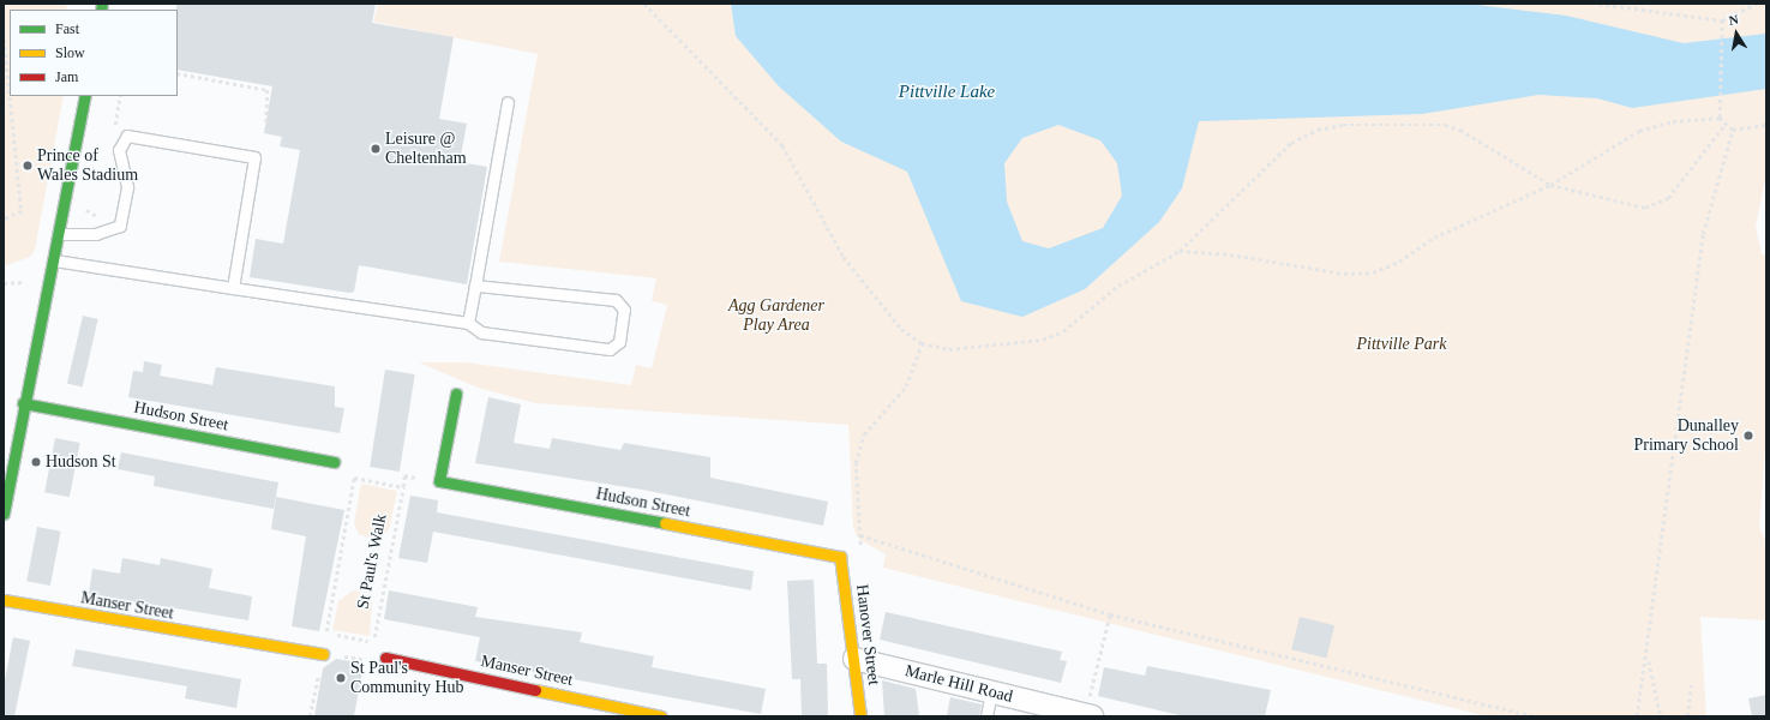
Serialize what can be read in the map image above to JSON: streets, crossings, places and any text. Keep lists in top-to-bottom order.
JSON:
{
  "streets": {
    "street": [
      "Hudson Street",
      "Manser Street",
      "Hanover Street",
      "Marle Hill Road"
    ],
    "path": ["St Paul's Walk"]
  },
  "crossings": [
    ["Hudson Street", "Hanover Street"],
    ["St Paul's Walk", "Manser Street"],
    ["Hanover Street", "Marle Hill Road"]
  ],
  "water": ["Pittville Lake"],
  "parks": ["Agg Gardener Play Area", "Pittville Park"],
  "places": [
    "Leisure @ Cheltenham",
    "Prince of Wales Stadium",
    "Dunalley Primary School",
    "Hudson St",
    "St Paul's Community Hub"
  ],
  "legend": ["Fast", "Slow", "Jam"],
  "north": "top"
}
